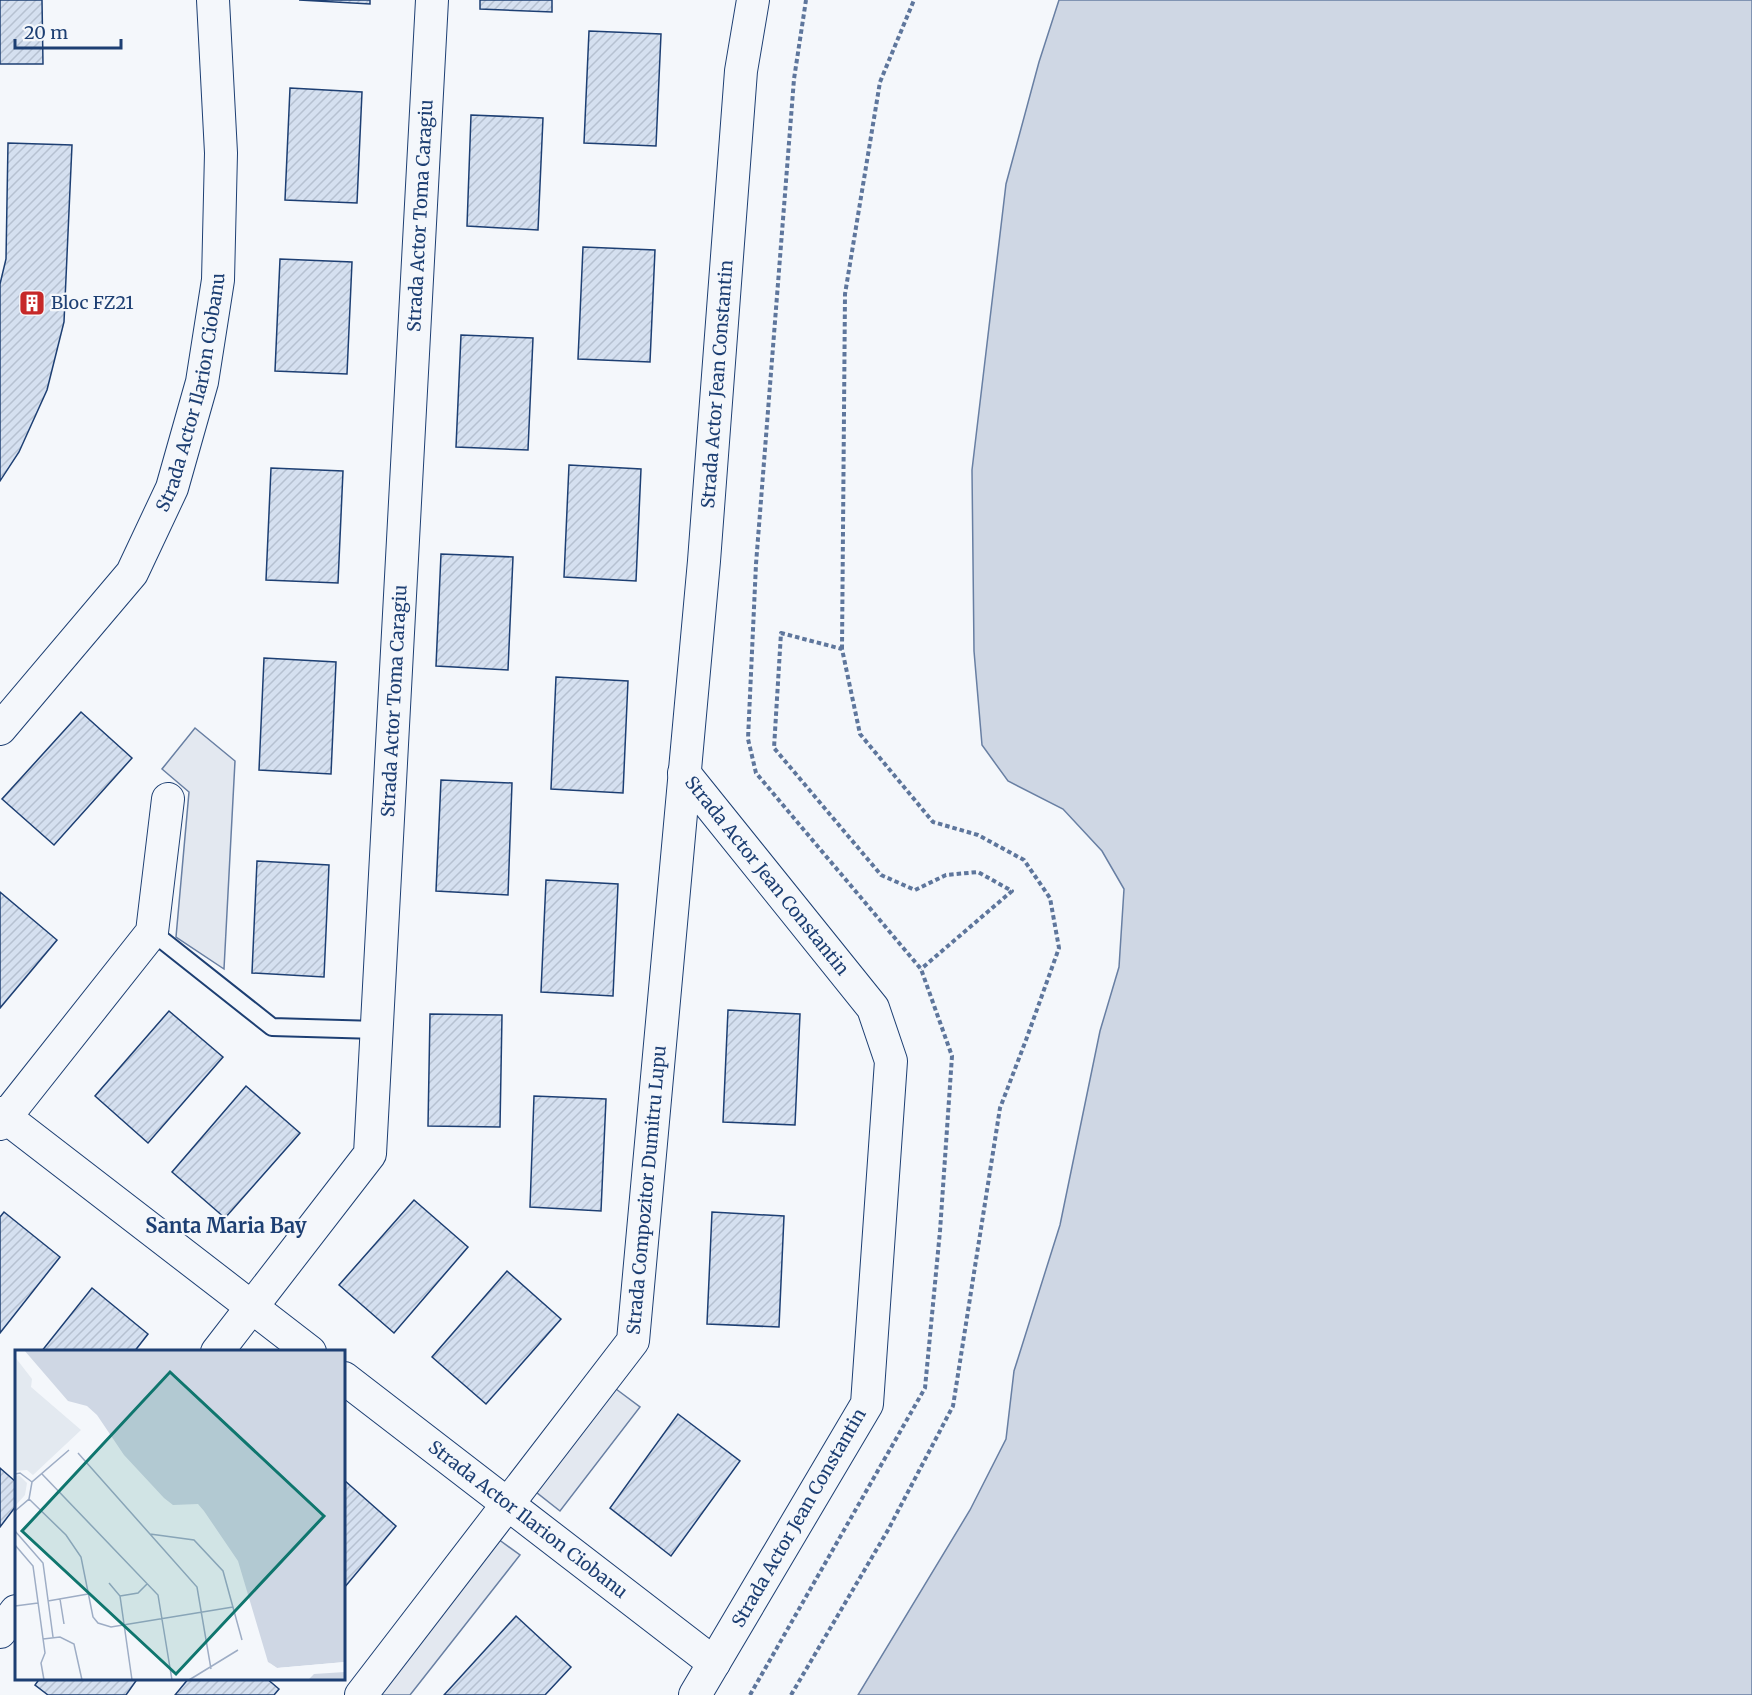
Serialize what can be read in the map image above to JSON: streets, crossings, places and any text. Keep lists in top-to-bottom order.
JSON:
{
  "streets": {
    "street": [
      "Strada Actor Toma Caragiu",
      "Strada Actor Jean Constantin",
      "Strada Actor Ilarion Ciobanu",
      "Strada Compozitor Dumitru Lupu"
    ]
  },
  "crossings": [
    ["Strada Actor Jean Constantin", "Strada Actor Ilarion Ciobanu"],
    ["Strada Actor Jean Constantin", "Strada Compozitor Dumitru Lupu"],
    ["Strada Actor Ilarion Ciobanu", "Strada Compozitor Dumitru Lupu"]
  ],
  "districts": ["Santa Maria Bay"],
  "places": {
    "building": ["Bloc FZ21"]
  },
  "scale_bar": "20 m"
}
